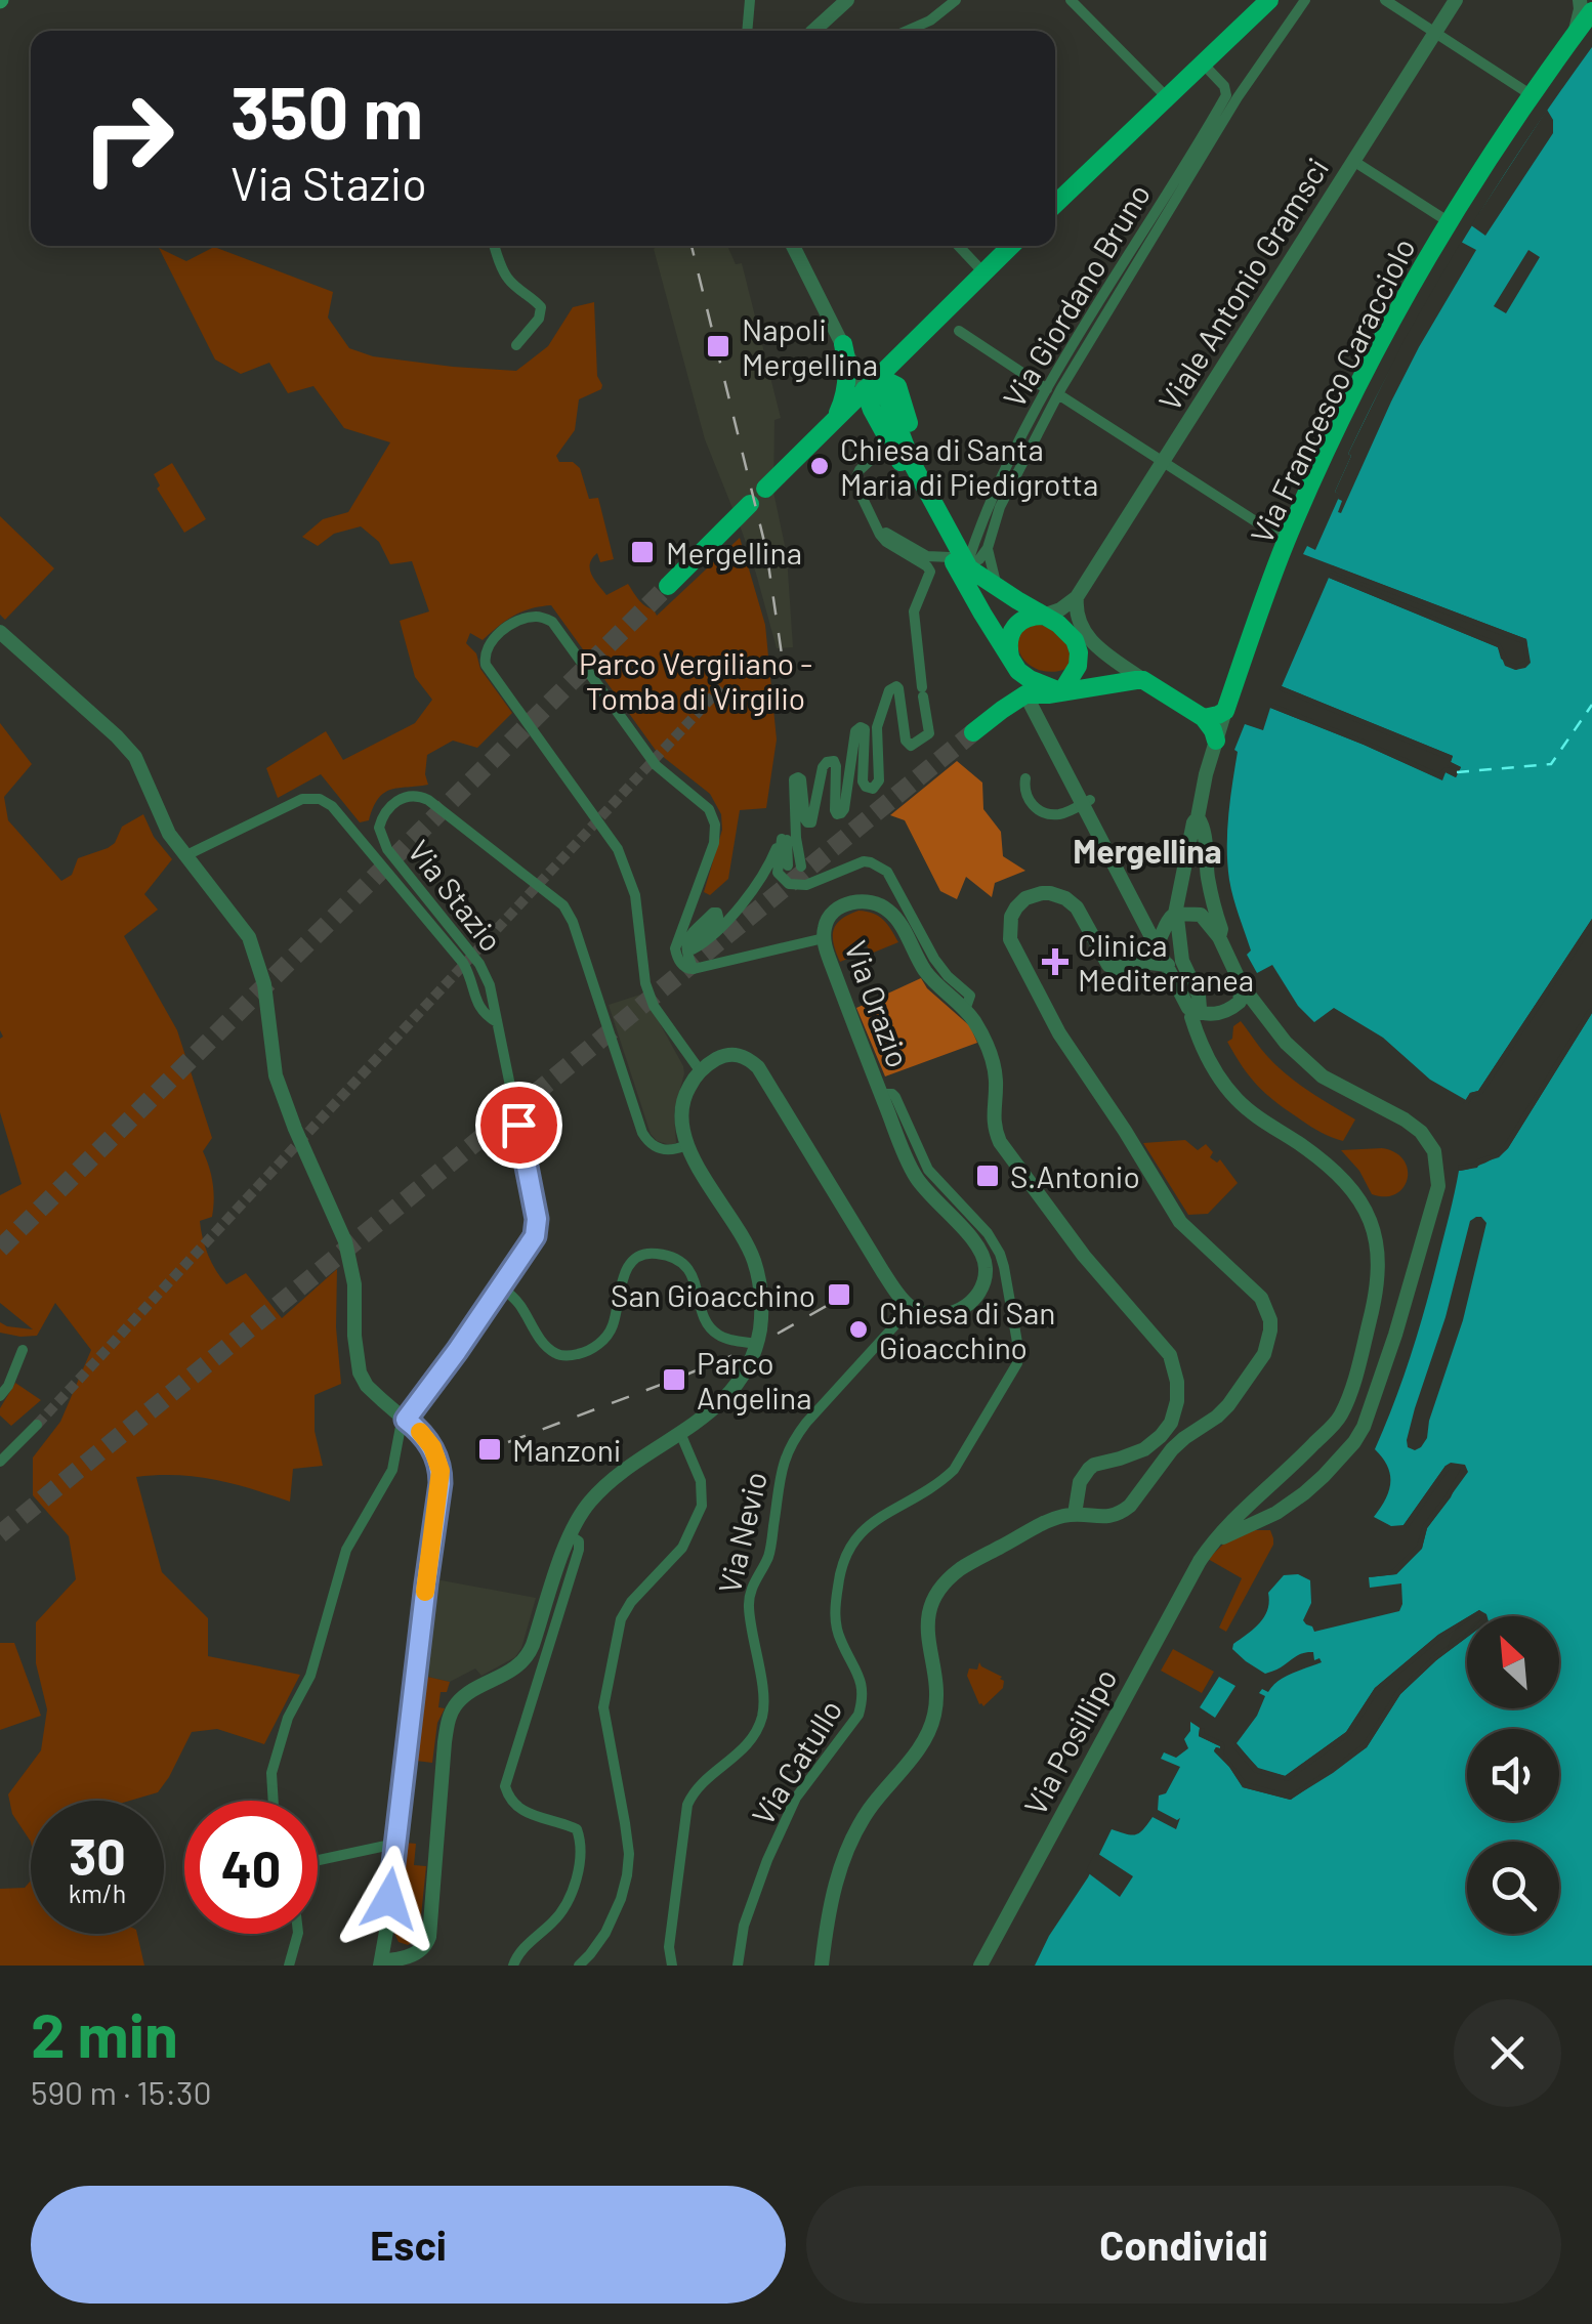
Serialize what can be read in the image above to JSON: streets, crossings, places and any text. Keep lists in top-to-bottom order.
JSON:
{
  "streets": {
    "main road": ["Via Francesco Caracciolo"],
    "street": [
      "Viale Antonio Gramsci",
      "Via Giordano Bruno",
      "Via Stazio",
      "Via Orazio",
      "Via Nevio",
      "Via Posillipo",
      "Via Catullo"
    ]
  },
  "crossings": [
    ["Via Orazio", "Via Nevio"],
    ["Via Orazio", "Via Catullo"]
  ],
  "districts": ["Mergellina"],
  "parks": ["Parco Vergiliano - Tomba di Virgilio"],
  "places": {
    "transit": [
      "Napoli Mergellina",
      "Mergellina",
      "S.Antonio",
      "San Gioacchino",
      "Parco Angelina",
      "Manzoni"
    ],
    "other": ["Chiesa di Santa Maria di Piedigrotta", "Chiesa di San Gioacchino"],
    "health": ["Clinica Mediterranea"]
  },
  "north": "top left",
  "page": {
    "turn": ["350 m", "Via Stazio"],
    "speed": "30 km/h",
    "limit": "40",
    "heading": ["2 min", "590 m · 15:30"],
    "buttons": ["Esci", "Condividi"]
  }
}
